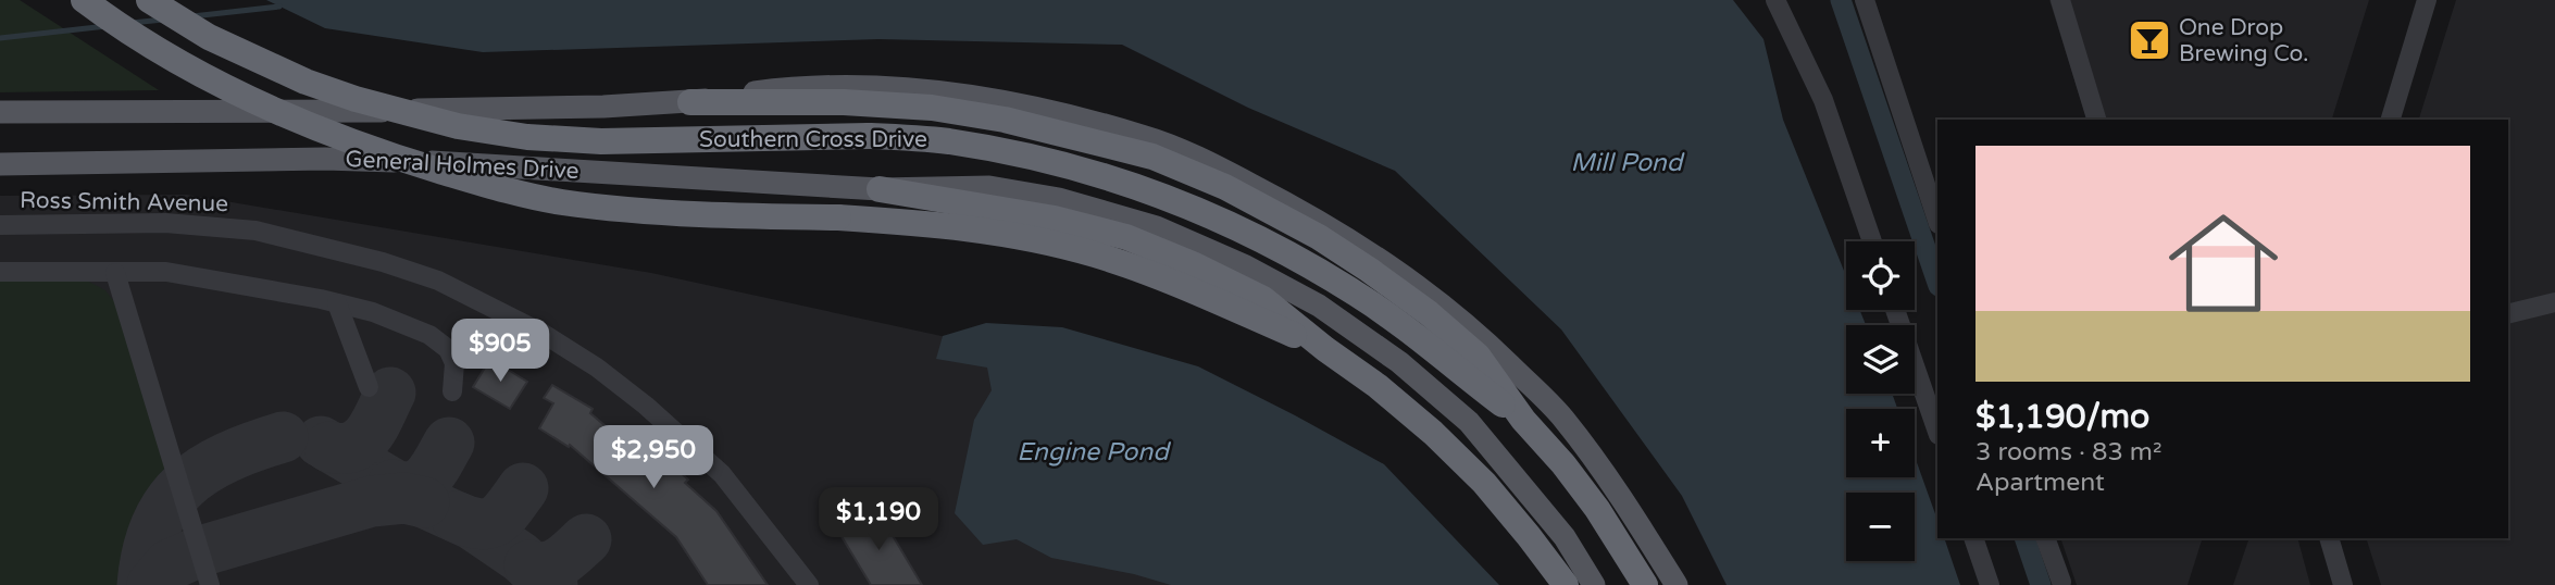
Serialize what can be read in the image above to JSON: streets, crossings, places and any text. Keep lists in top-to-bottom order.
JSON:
{
  "streets": {
    "highway": ["Southern Cross Drive"],
    "main road": ["General Holmes Drive"],
    "street": ["Ross Smith Avenue"]
  },
  "water": ["Mill Pond", "Engine Pond"],
  "places": {
    "bar": ["One Drop Brewing Co."]
  },
  "page": {
    "list": [
      {
        "name": "$1,190/mo",
        "note": "3 rooms · 83 m² · Apartment"
      }
    ],
    "map_buttons": ["+", "−"],
    "price": ["$905", "$2,950", "$1,190"]
  }
}
